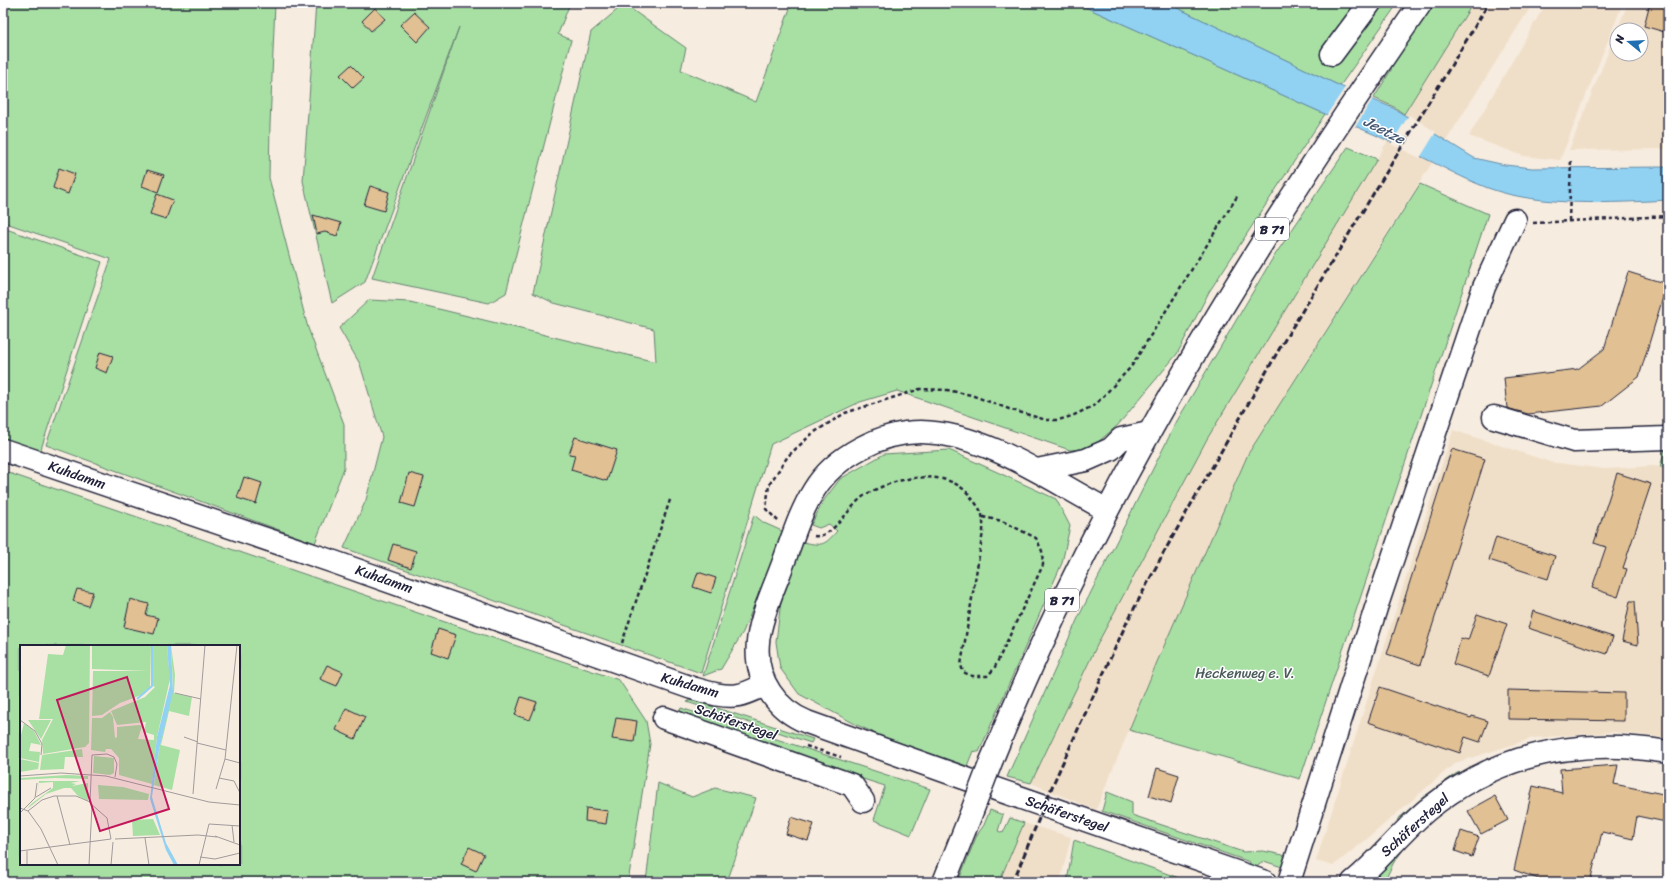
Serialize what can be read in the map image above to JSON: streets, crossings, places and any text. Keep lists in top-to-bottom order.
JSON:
{
  "streets": {
    "main road": ["B 71", "Kuhdamm", "Schäferstegel"]
  },
  "crossings": [
    ["B 71", "Schäferstegel"],
    ["Kuhdamm", "Schäferstegel"]
  ],
  "water": ["Jeetze"],
  "parks": ["Heckenweg e. V."],
  "north": "left"
}
